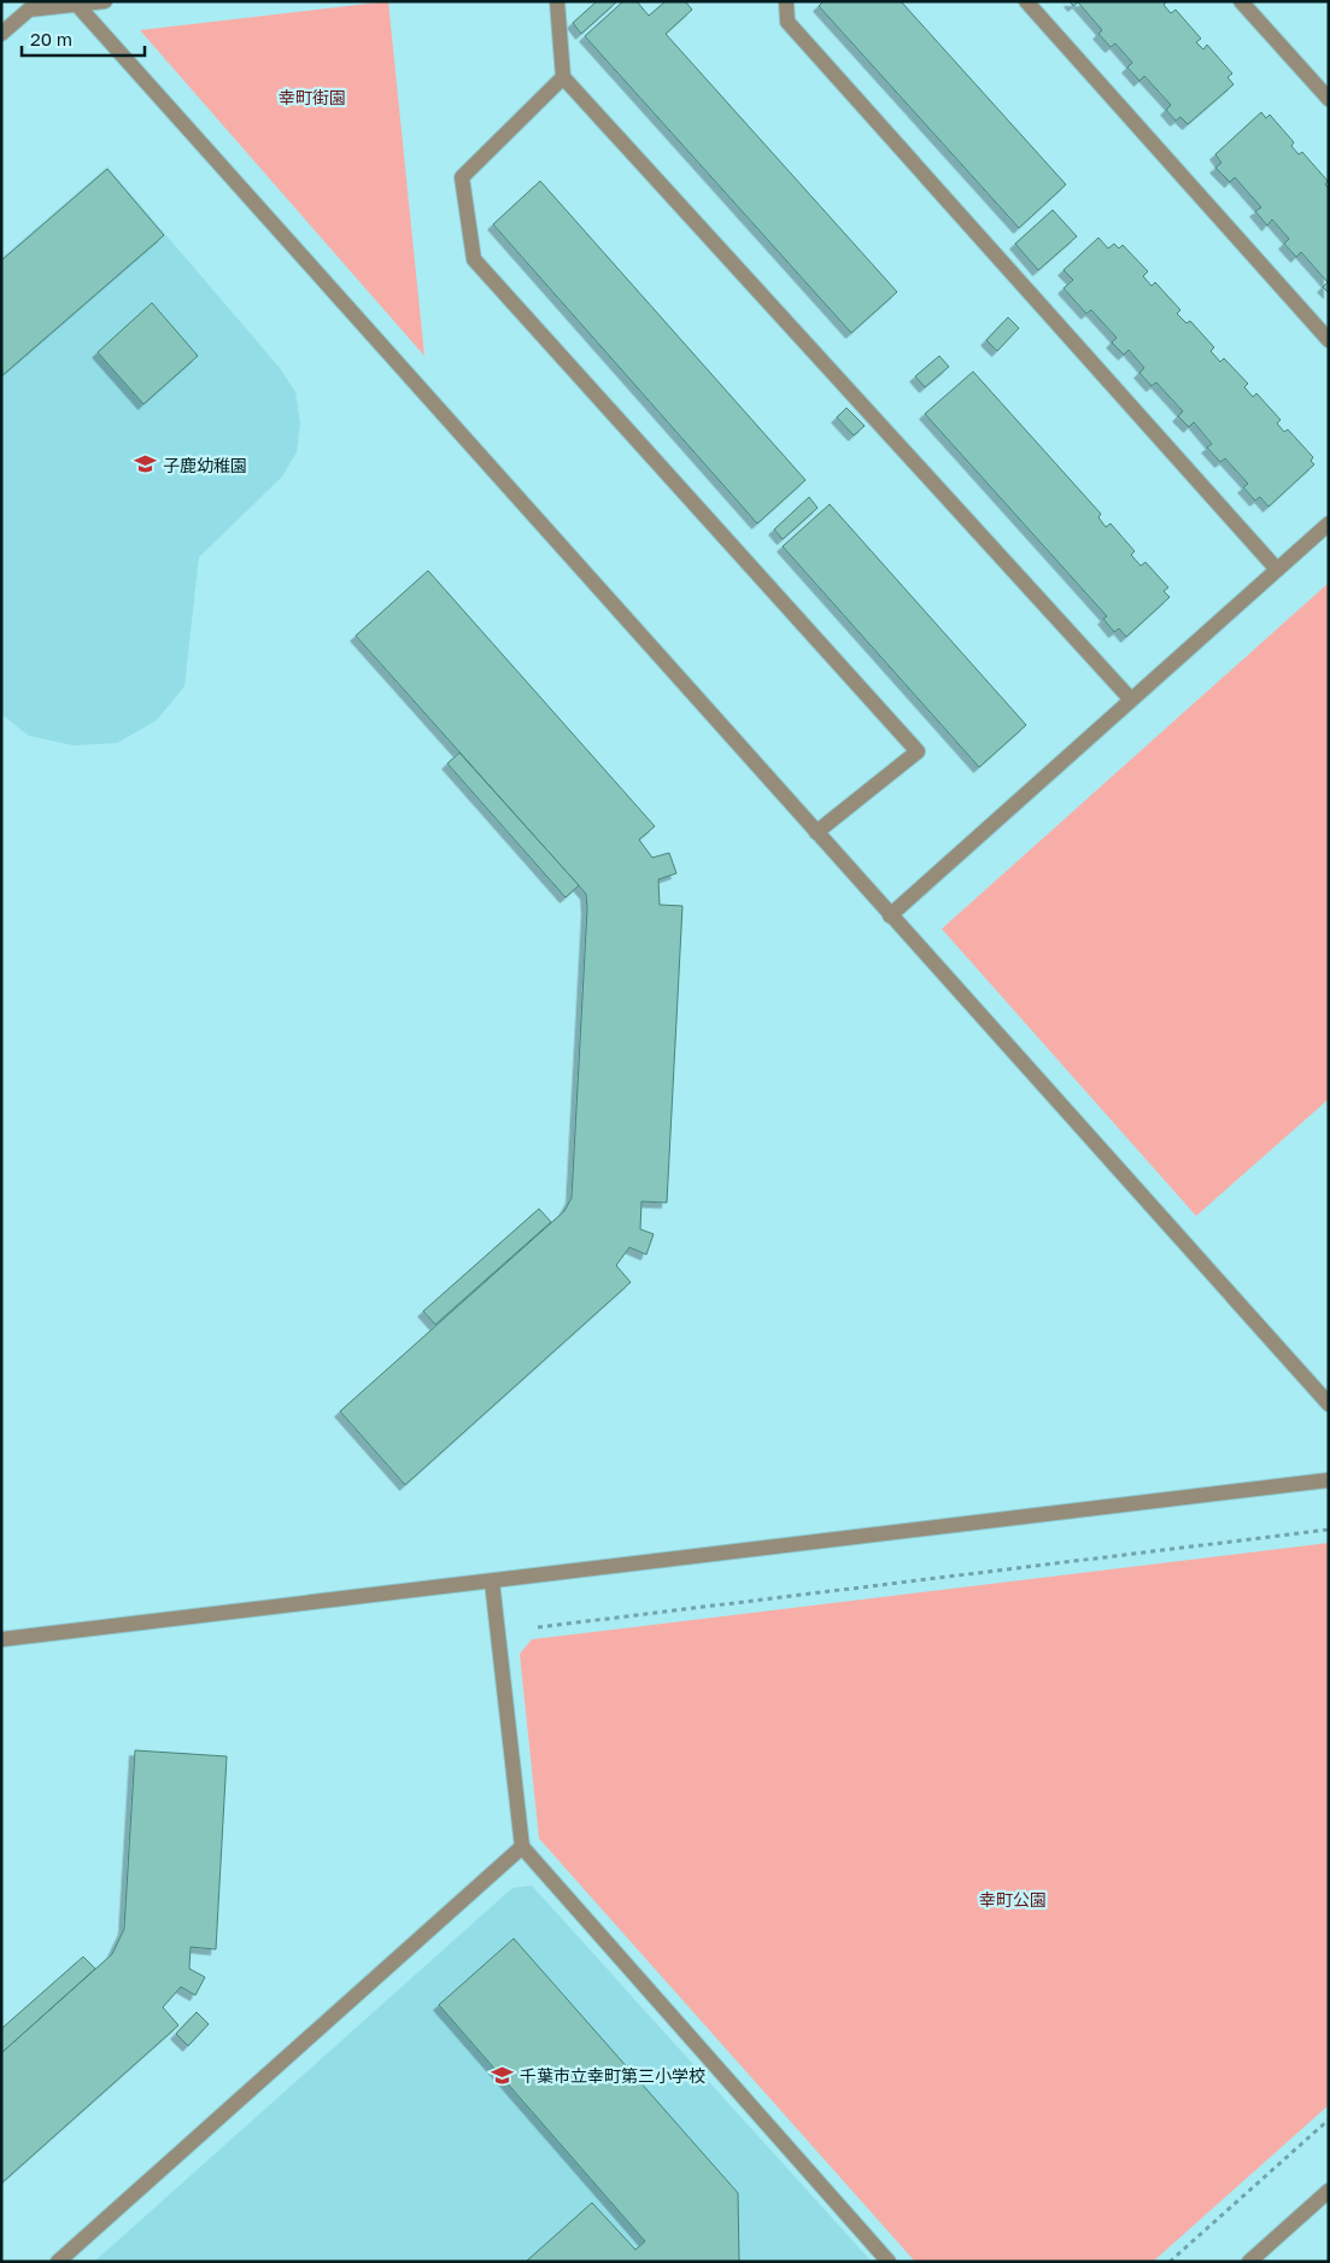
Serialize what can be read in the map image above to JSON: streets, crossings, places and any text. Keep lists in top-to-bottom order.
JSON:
{
  "parks": ["幸町街園", "幸町公園"],
  "places": {
    "school or university": ["子鹿幼稚園", "千葉市立幸町第三小学校"]
  },
  "scale_bar": "20 m"
}
